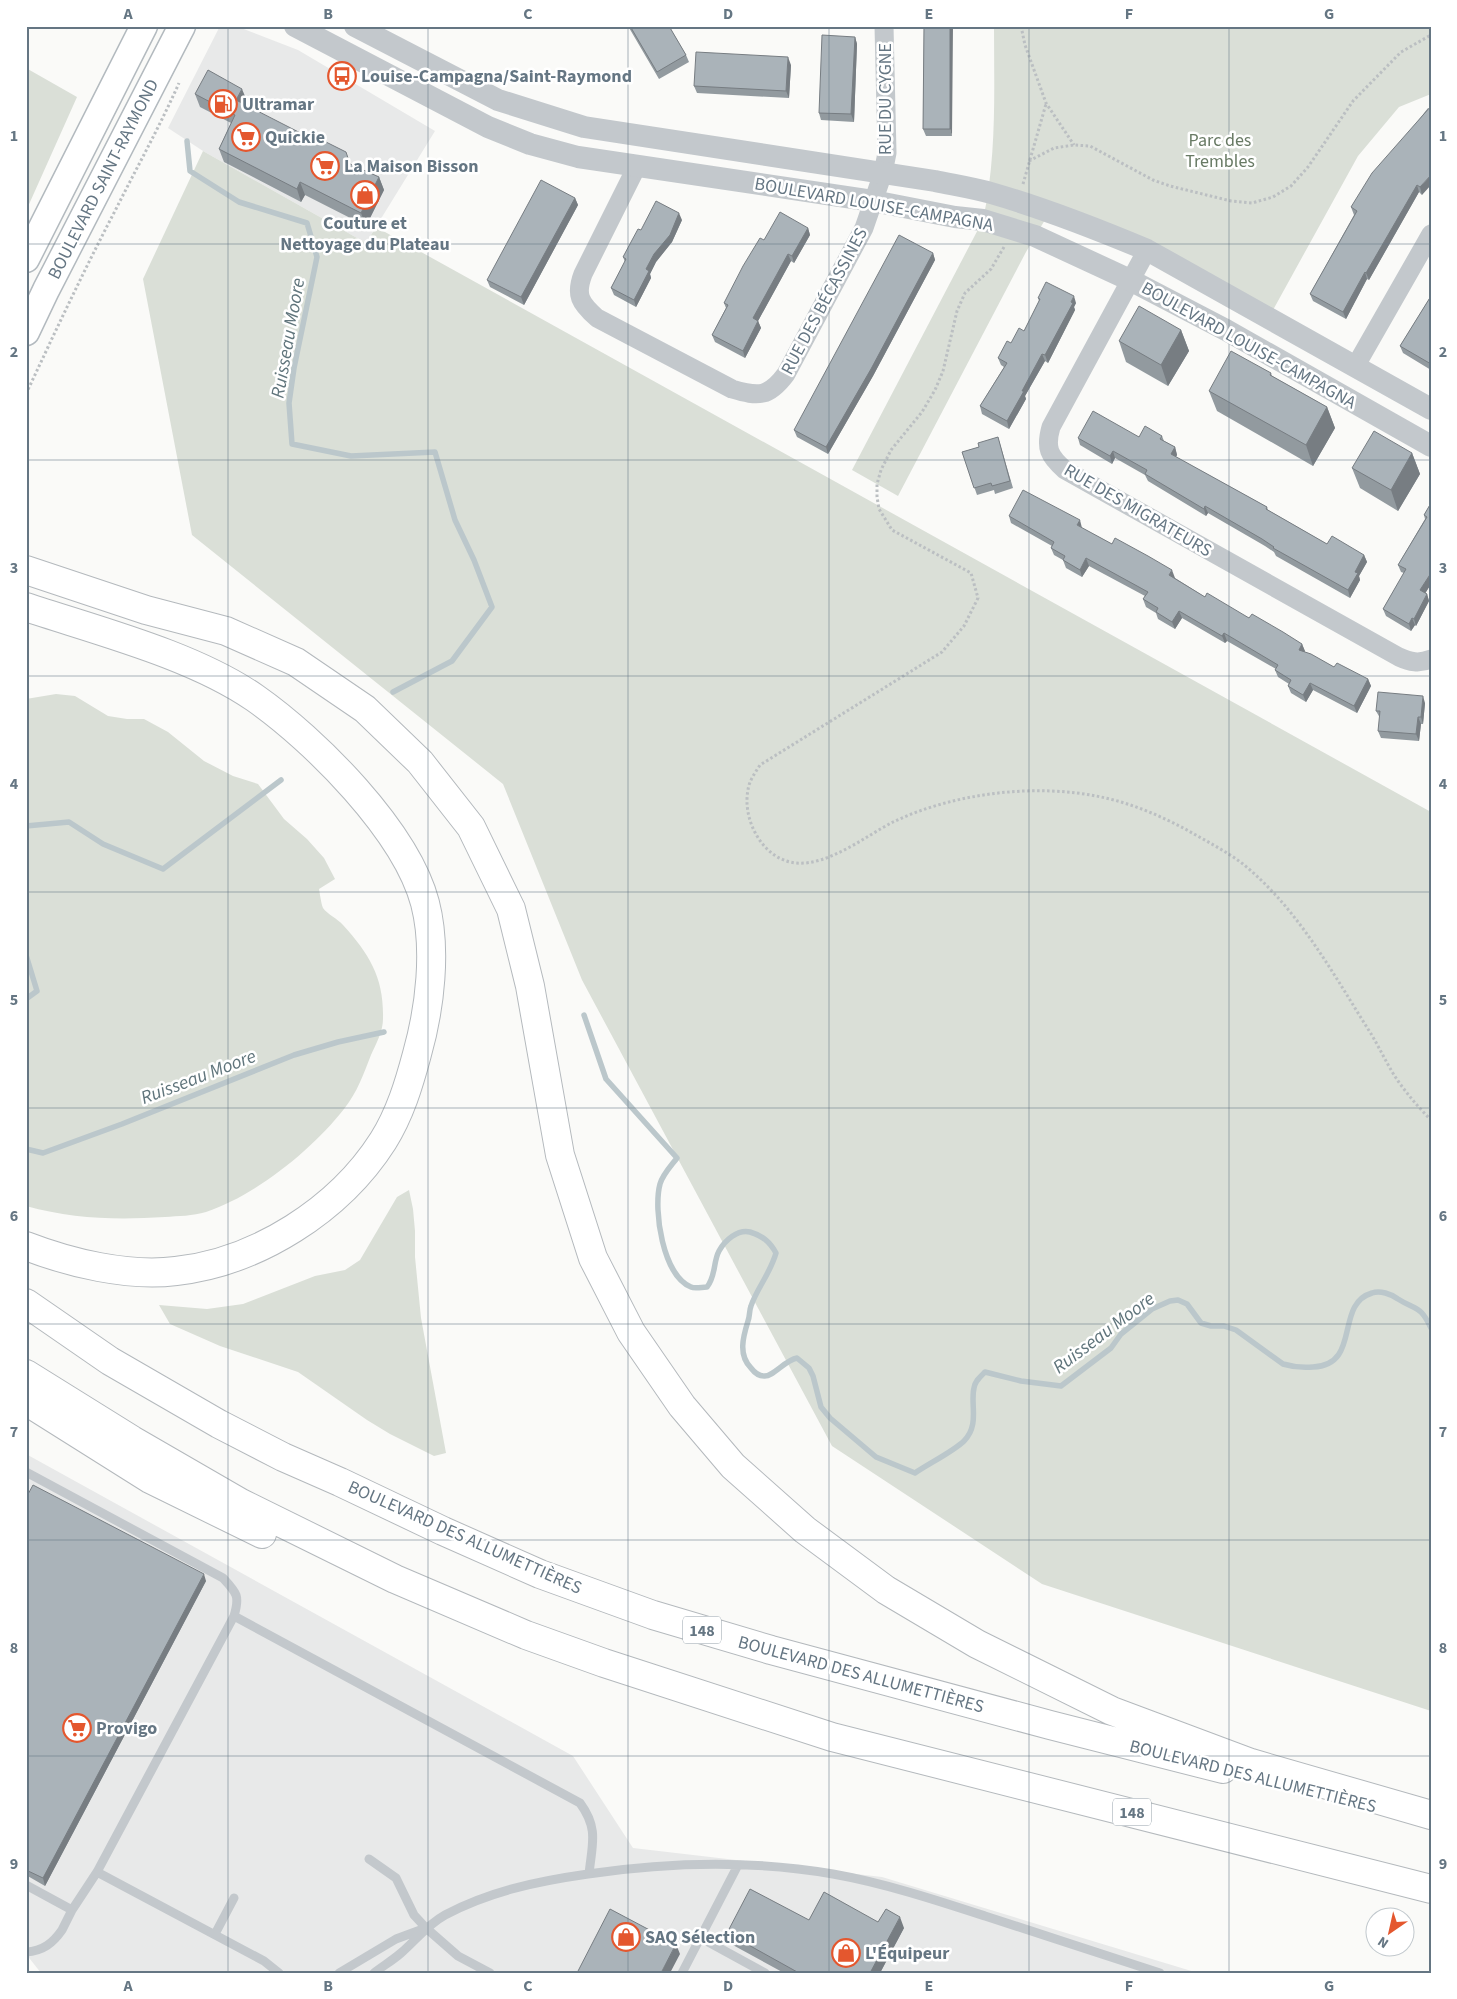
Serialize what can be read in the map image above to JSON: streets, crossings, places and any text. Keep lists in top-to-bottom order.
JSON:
{
  "streets": {
    "highway": ["BOULEVARD DES ALLUMETTIÈRES", "148"],
    "main road": ["BOULEVARD SAINT-RAYMOND"],
    "street": [
      "RUE DU CYGNE",
      "BOULEVARD LOUISE-CAMPAGNA",
      "RUE DES BÉCASSINES",
      "RUE DES MIGRATEURS"
    ]
  },
  "crossings": [
    ["RUE DU CYGNE", "BOULEVARD LOUISE-CAMPAGNA"],
    ["RUE DU CYGNE", "RUE DES BÉCASSINES"],
    ["BOULEVARD LOUISE-CAMPAGNA", "RUE DES BÉCASSINES"],
    ["BOULEVARD LOUISE-CAMPAGNA", "RUE DES MIGRATEURS"]
  ],
  "water": ["Ruisseau Moore"],
  "parks": ["Parc des Trembles"],
  "places": {
    "bus stop": ["Louise-Campagna/Saint-Raymond"],
    "fuel station": ["Ultramar"],
    "supermarket": ["Quickie", "La Maison Bisson", "Provigo"],
    "shop": ["Couture et Nettoyage du Plateau", "SAQ Sélection", "L'Équipeur"]
  },
  "north": "bottom left",
  "grid": {
    "columns": [
      "A",
      "B",
      "C",
      "D",
      "E",
      "F",
      "G"
    ],
    "rows": [
      "1",
      "2",
      "3",
      "4",
      "5",
      "6",
      "7",
      "8",
      "9"
    ]
  }
}
